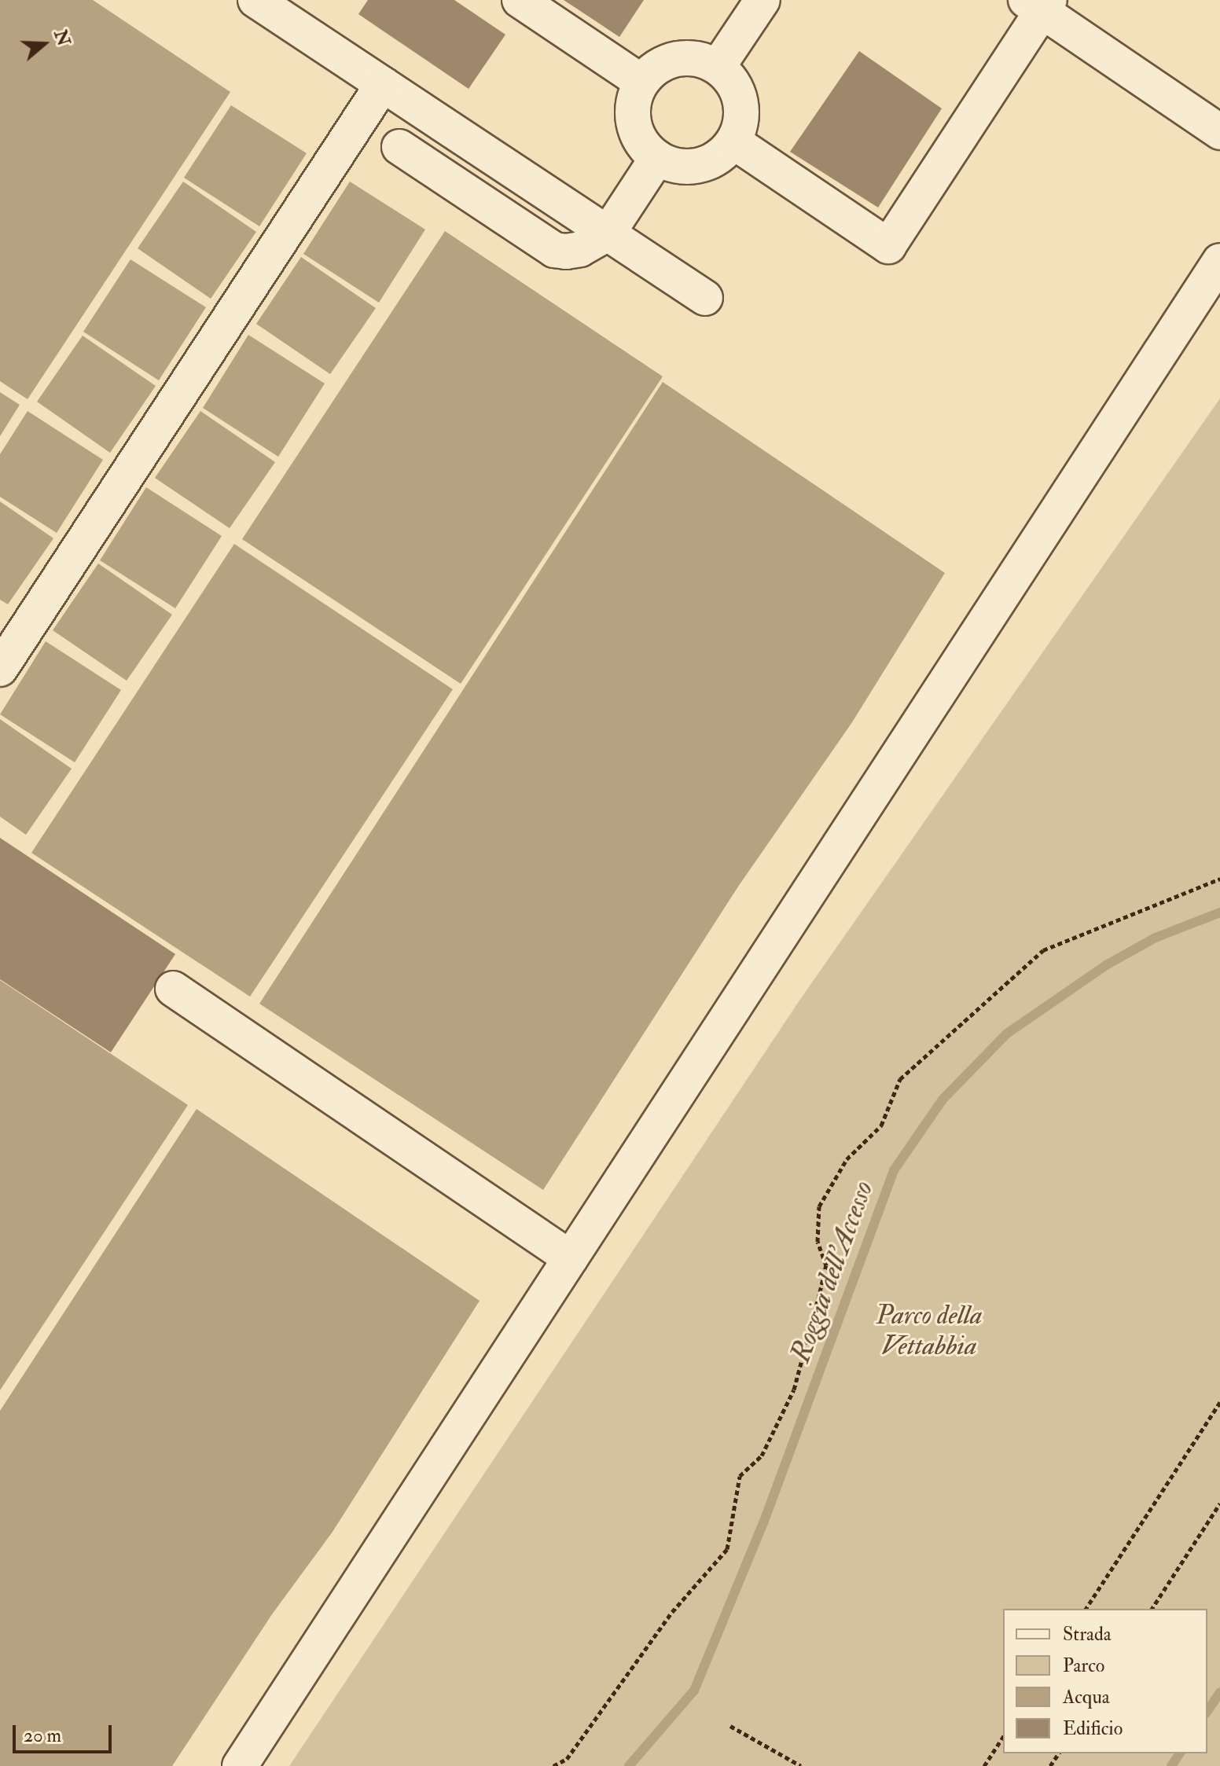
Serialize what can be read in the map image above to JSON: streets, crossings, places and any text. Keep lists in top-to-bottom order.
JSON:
{
  "water": ["Roggia dell'Accesso"],
  "parks": ["Parco della Vettabbia"],
  "legend": [
    "Strada",
    "Parco",
    "Acqua",
    "Edificio"
  ],
  "scale_bar": "20 m",
  "north": "right"
}
